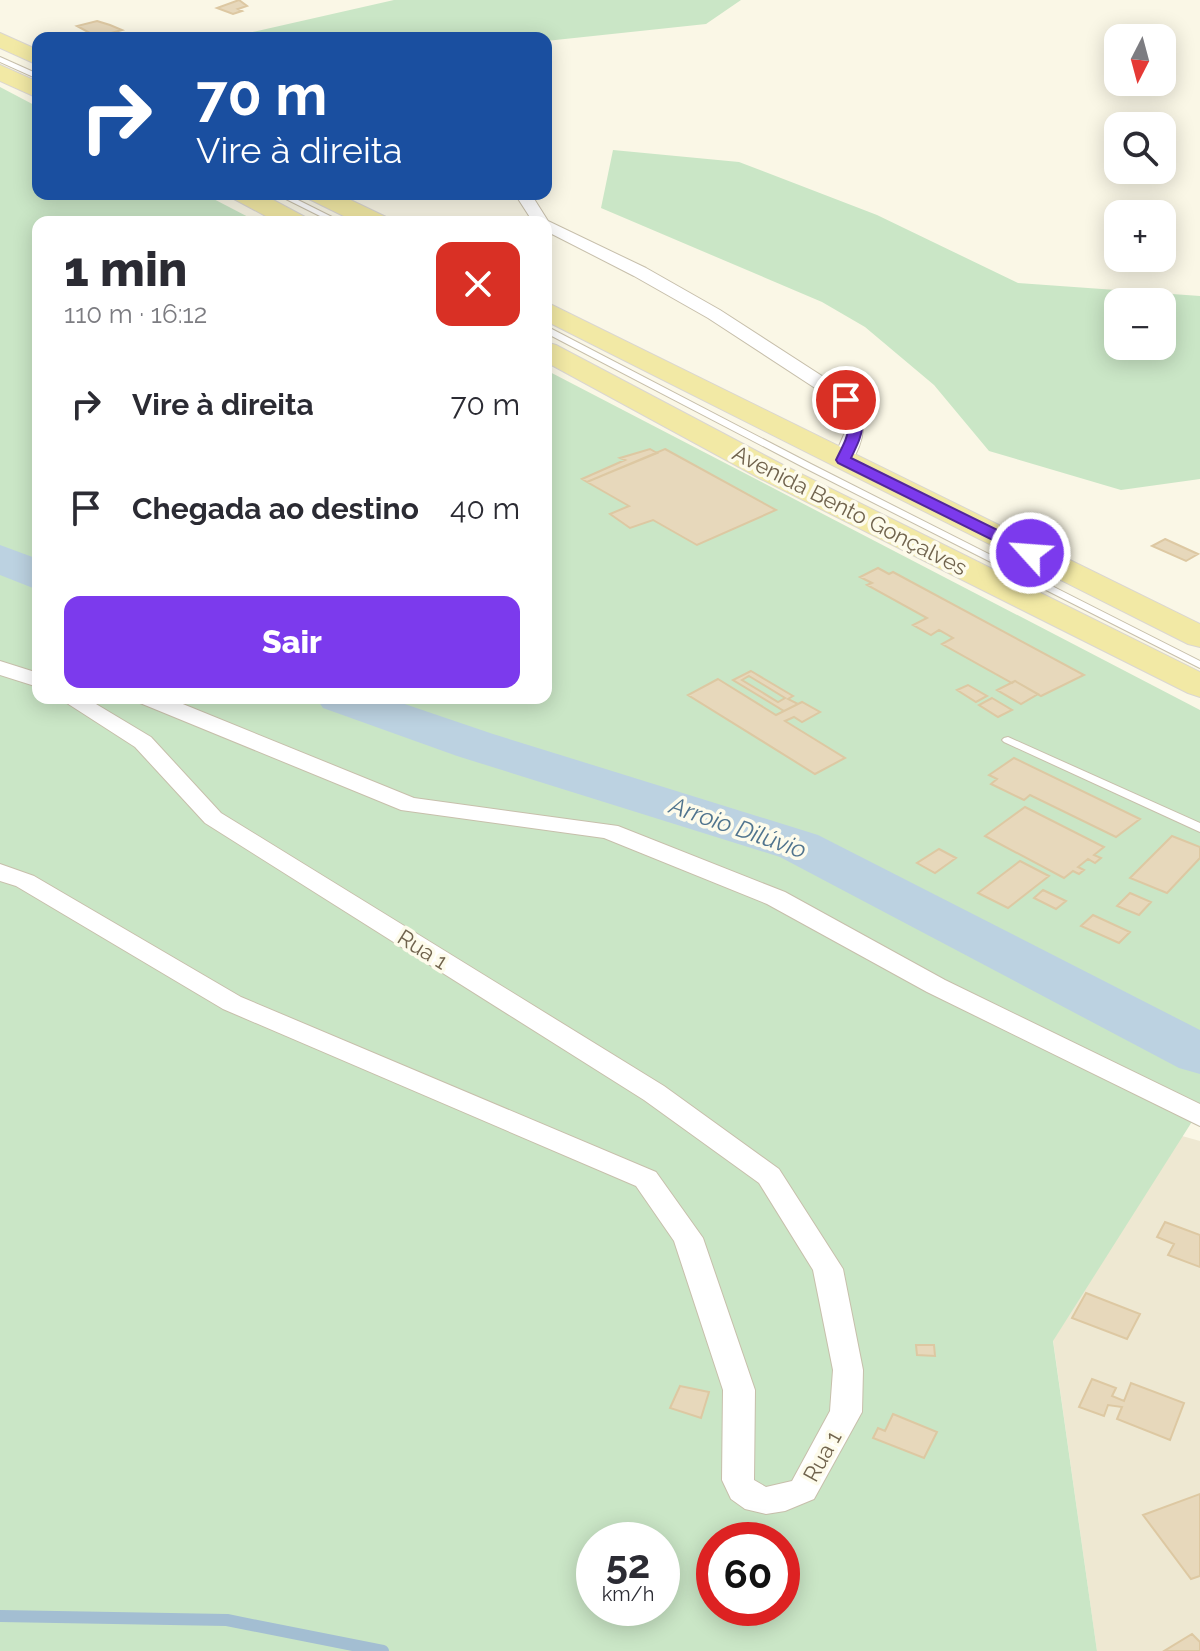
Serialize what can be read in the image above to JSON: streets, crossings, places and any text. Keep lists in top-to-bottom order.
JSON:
{
  "streets": {
    "main road": ["Avenida Bento Gonçalves"],
    "street": ["Rua 1"]
  },
  "water": ["Arroio Dilúvio"],
  "north": "bottom",
  "page": {
    "map_buttons": ["+", "−"],
    "turn": ["70 m", "Vire à direita"],
    "heading": ["1 min", "110 m · 16:12"],
    "list": [
      {
        "name": "Vire à direita",
        "value": "70 m"
      },
      {
        "name": "Chegada ao destino",
        "value": "40 m"
      }
    ],
    "buttons": "Sair",
    "speed": "52 km/h",
    "limit": "60"
  }
}
